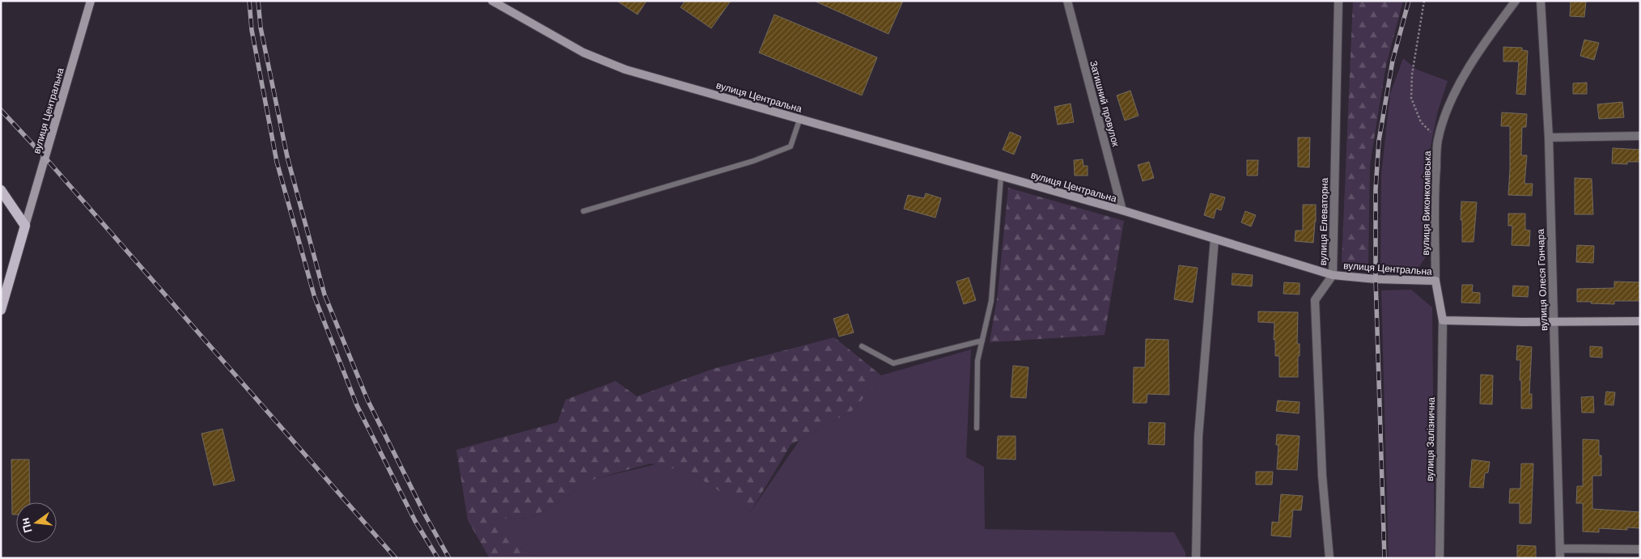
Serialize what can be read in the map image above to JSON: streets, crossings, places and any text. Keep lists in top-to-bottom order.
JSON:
{
  "streets": {
    "main road": ["вулиця Центральна"],
    "street": [
      "Затишний провулок",
      "вулиця Виконкомівська",
      "вулиця Елеваторна",
      "вулиця Олеся Гончара",
      "вулиця Залізнична"
    ]
  },
  "crossings": [
    ["вулиця Центральна", "Затишний провулок"],
    ["вулиця Центральна", "вулиця Виконкомівська"],
    ["вулиця Центральна", "вулиця Елеваторна"],
    ["вулиця Центральна", "вулиця Залізнична"]
  ],
  "north": "left"
}
